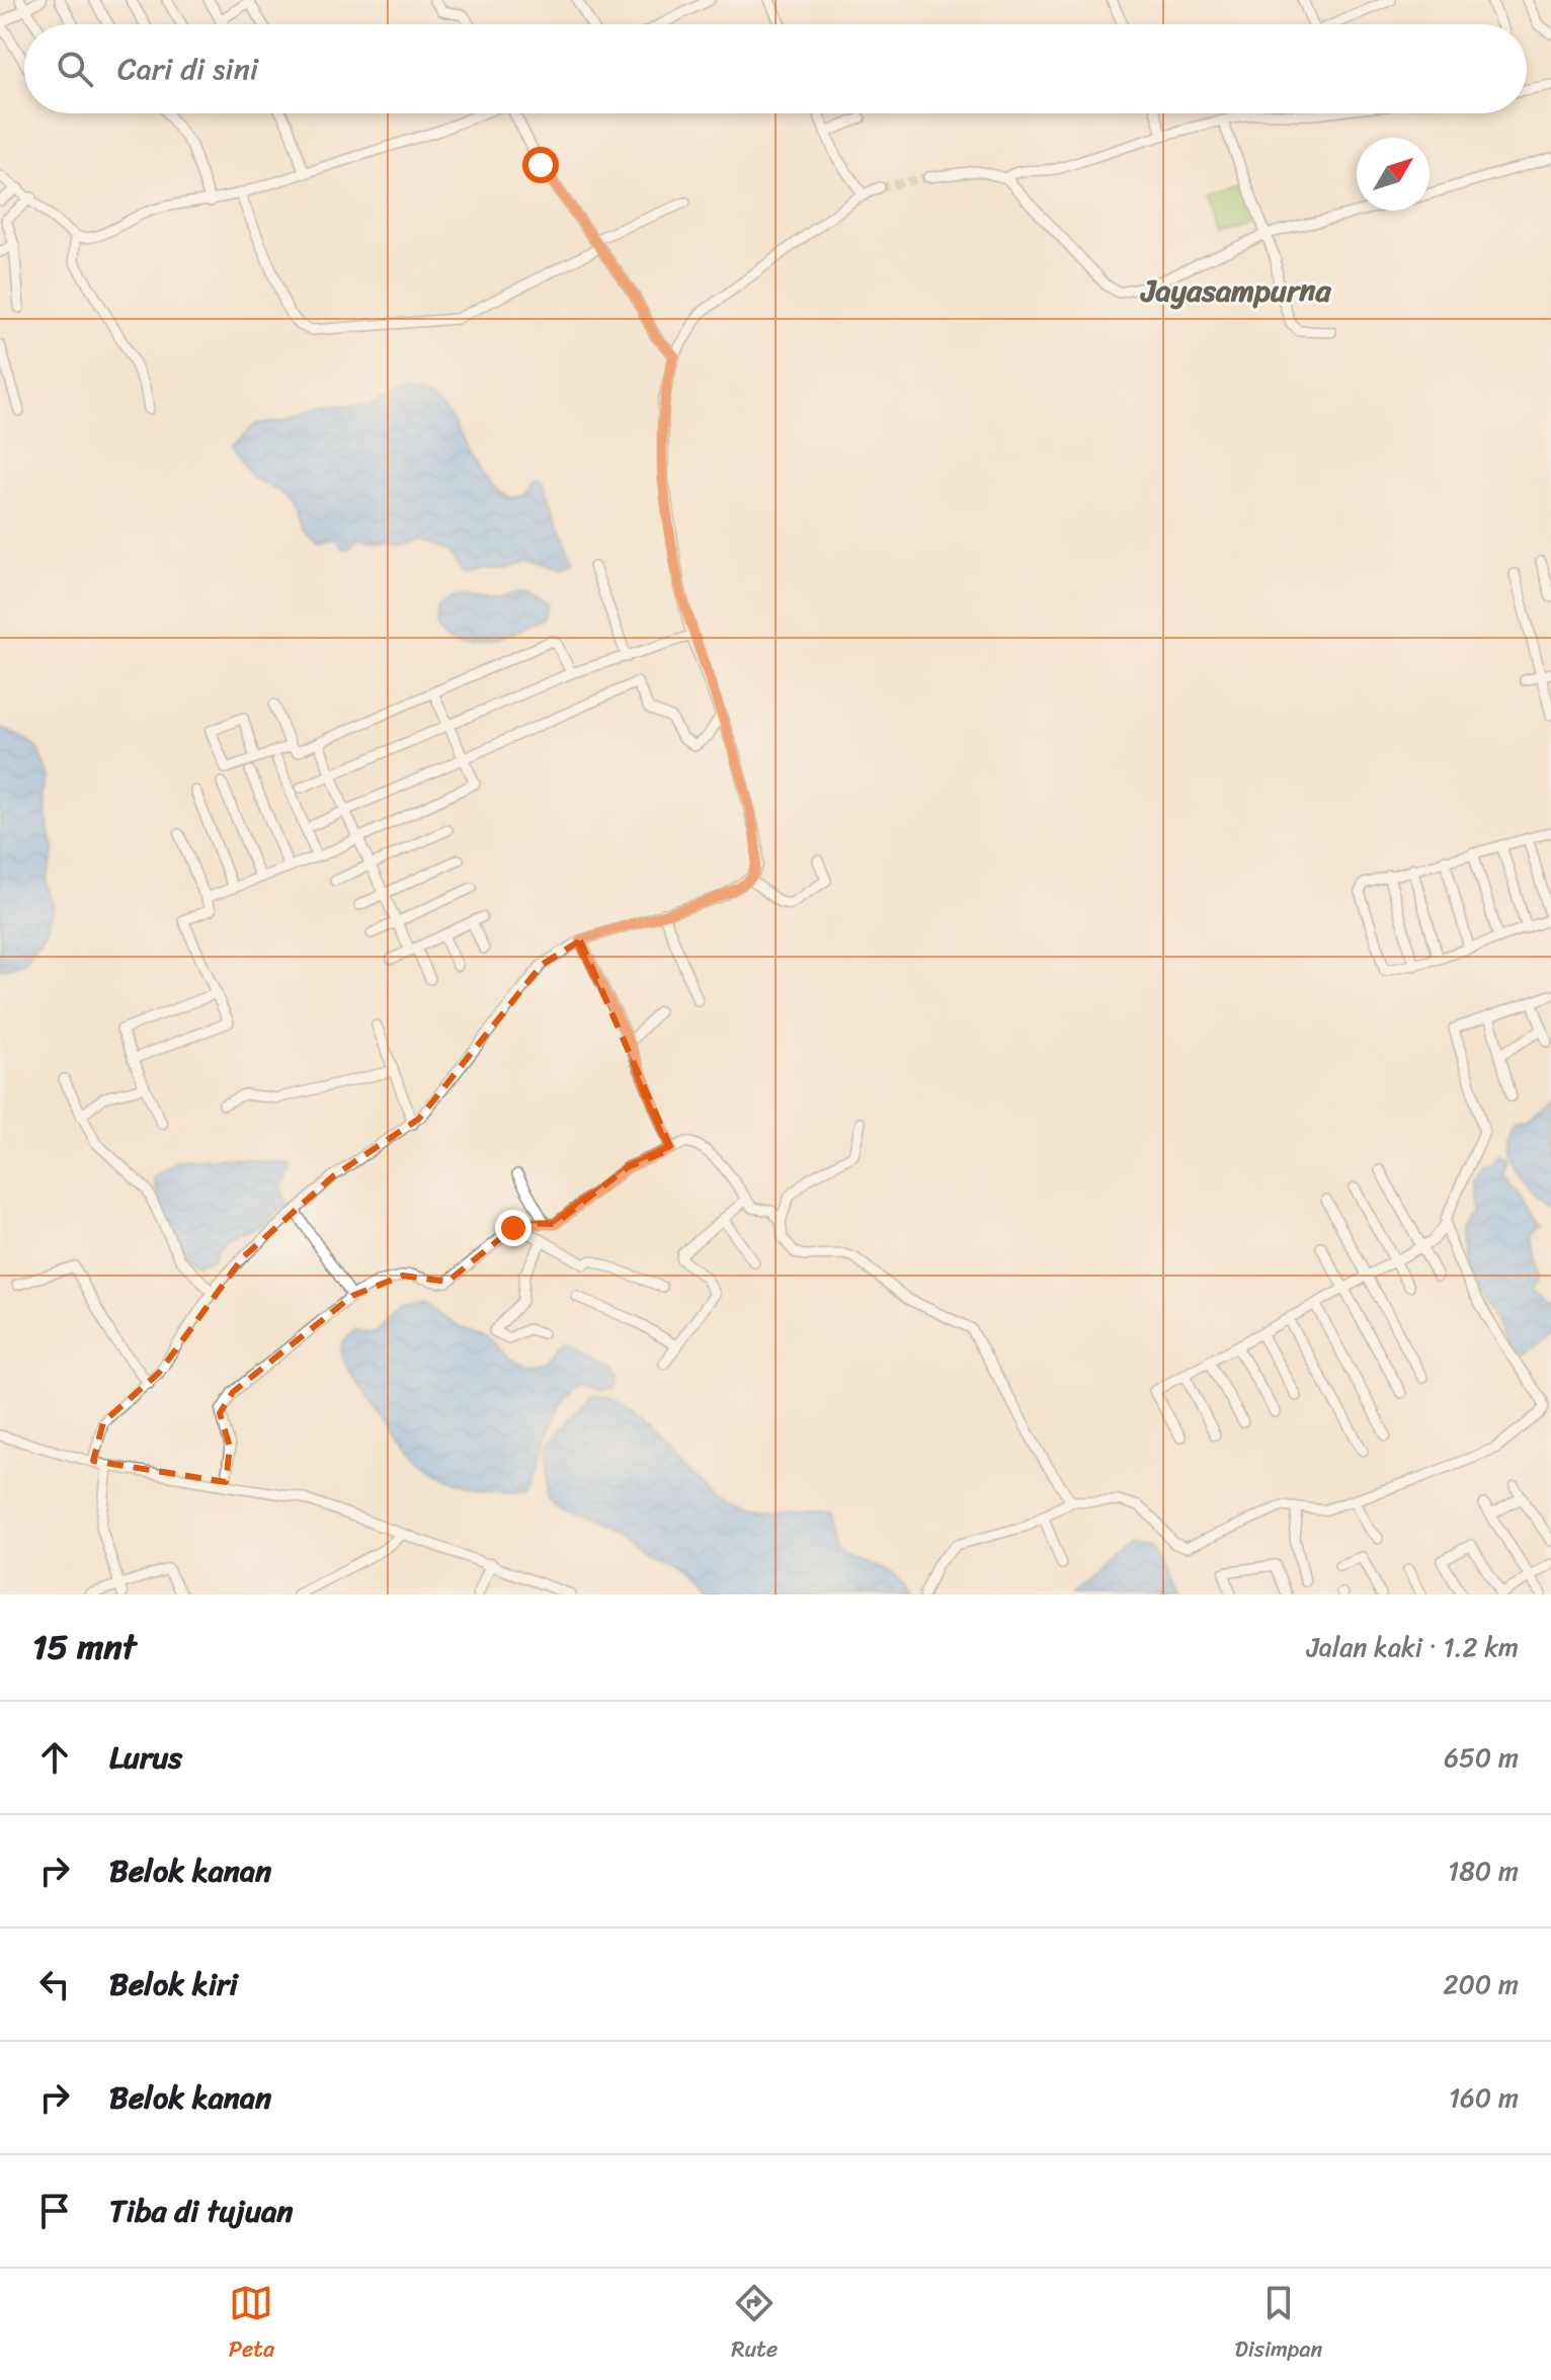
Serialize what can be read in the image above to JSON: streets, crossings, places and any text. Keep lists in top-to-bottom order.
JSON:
{
  "districts": ["Jayasampurna"],
  "north": "top right",
  "page": {
    "search": "Cari di sini",
    "heading": ["15 mnt", "Jalan kaki · 1.2 km"],
    "list": [
      ["Lurus", "650 m"],
      ["Belok kanan", "180 m"],
      ["Belok kiri", "200 m"],
      ["Belok kanan", "160 m"],
      "Tiba di tujuan"
    ],
    "nav": ["Peta", "Rute", "Disimpan"]
  }
}
